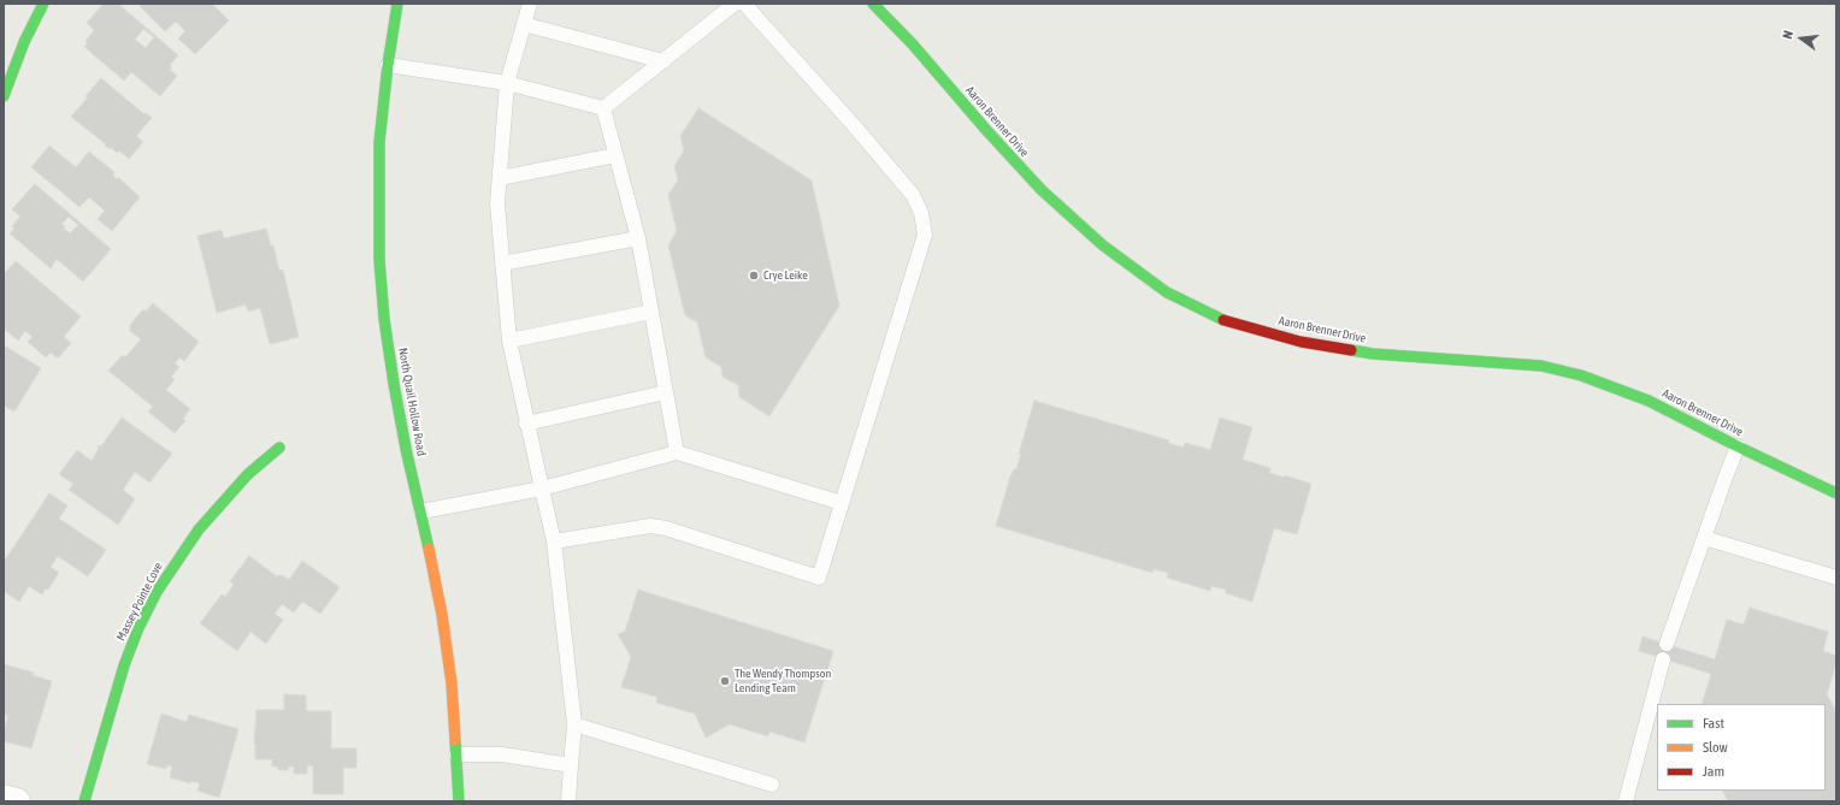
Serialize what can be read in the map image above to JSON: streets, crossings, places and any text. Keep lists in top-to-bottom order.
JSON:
{
  "streets": {
    "street": ["Aaron Brenner Drive", "North Quail Hollow Road", "Massey Pointe Cove"]
  },
  "places": ["Crye Leike", "The Wendy Thompson Lending Team"],
  "legend": ["Fast", "Slow", "Jam"],
  "north": "left"
}
